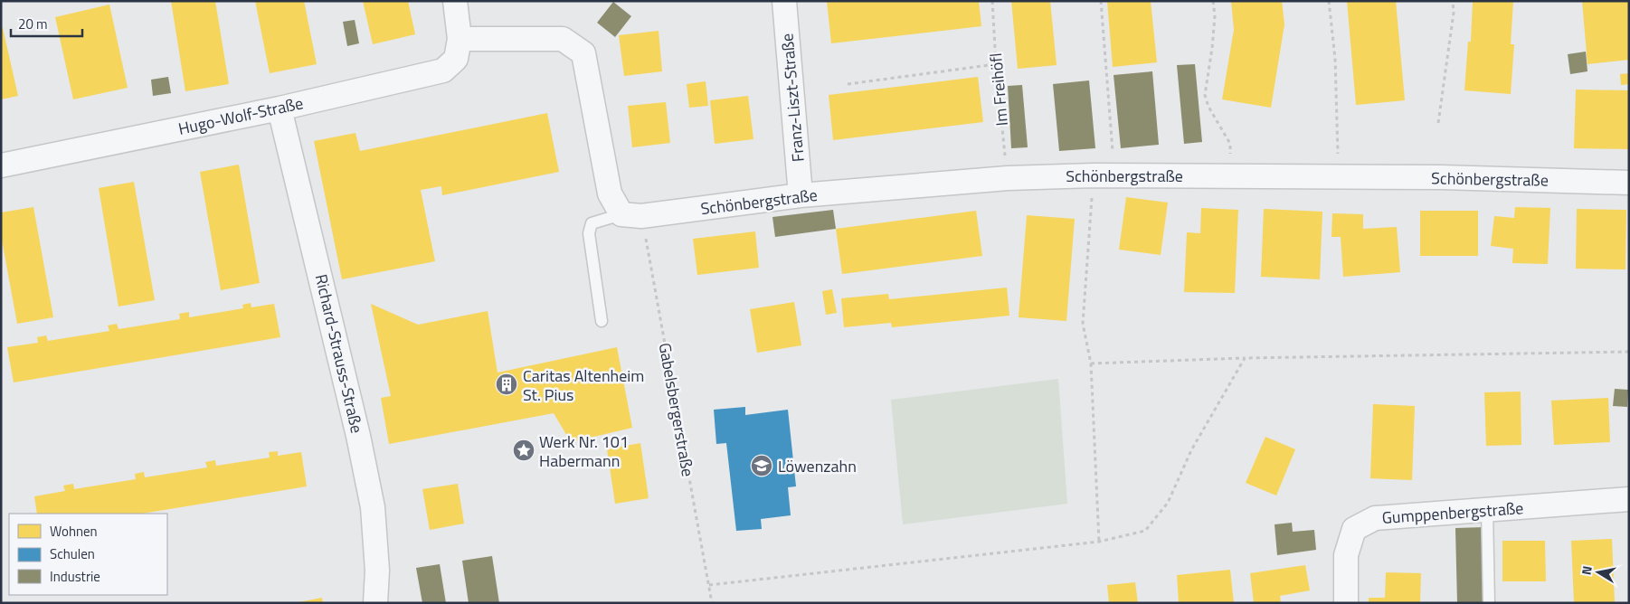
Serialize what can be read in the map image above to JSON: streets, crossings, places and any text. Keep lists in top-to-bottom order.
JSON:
{
  "streets": {
    "street": [
      "Franz-Liszt-Straße",
      "Hugo-Wolf-Straße",
      "Schönbergstraße",
      "Richard-Strauss-Straße",
      "Gumppenbergstraße"
    ],
    "path": ["Im Freihöfl", "Gabelsbergerstraße"]
  },
  "crossings": [
    ["Im Freihöfl", "Schönbergstraße"],
    ["Franz-Liszt-Straße", "Schönbergstraße"],
    ["Hugo-Wolf-Straße", "Richard-Strauss-Straße"],
    ["Schönbergstraße", "Gabelsbergerstraße"]
  ],
  "places": {
    "building": ["Caritas Altenheim St. Pius"],
    "place": ["Werk Nr. 101 Habermann"],
    "school or university": ["Löwenzahn"]
  },
  "legend": ["Wohnen", "Schulen", "Industrie"],
  "scale_bar": "20 m",
  "north": "left"
}
